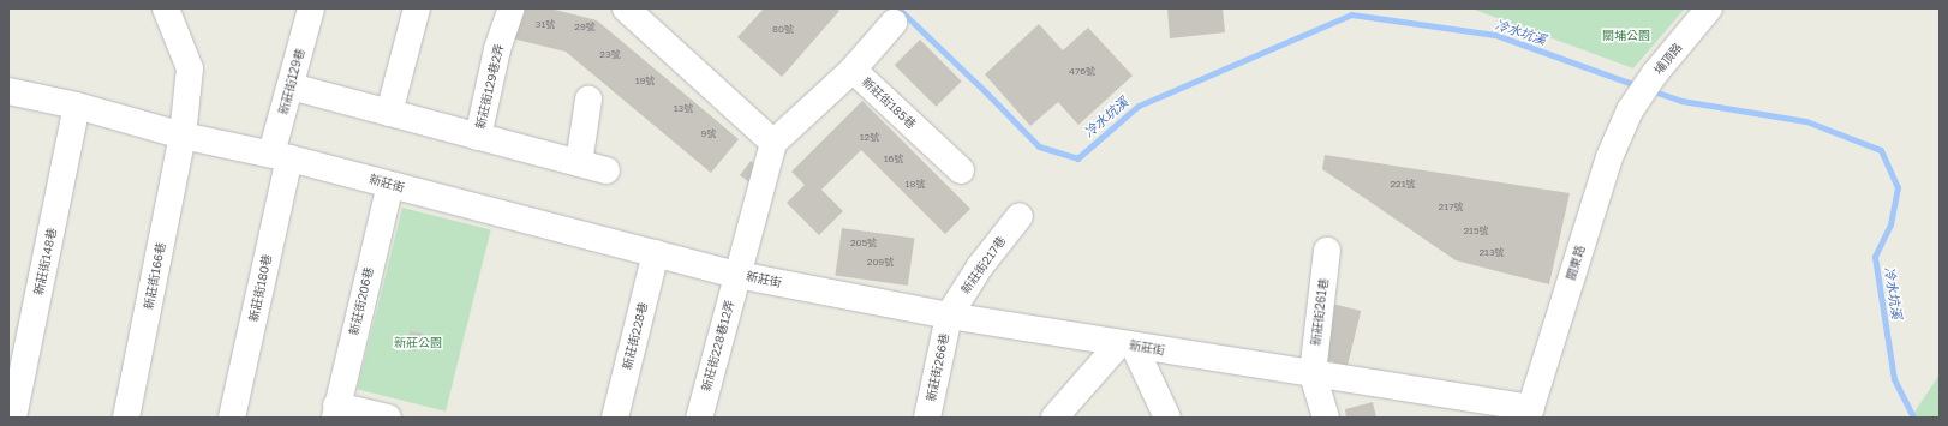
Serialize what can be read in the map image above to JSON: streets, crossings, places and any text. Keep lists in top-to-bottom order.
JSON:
{
  "streets": {
    "street": [
      "埔頂路",
      "新莊街129巷",
      "新莊街129巷2弄",
      "新莊街185巷",
      "新莊街",
      "新莊街148巷",
      "關東路",
      "新莊街217巷",
      "新莊街166巷",
      "新莊街180巷",
      "新莊街206巷",
      "新莊街261巷",
      "新莊街228巷",
      "新莊街228巷12弄",
      "新莊街266巷"
    ]
  },
  "crossings": [
    ["埔頂路", "關東路"],
    ["新莊街129巷", "新莊街129巷2弄"],
    ["新莊街129巷", "新莊街"],
    ["新莊街129巷", "新莊街180巷"],
    ["新莊街", "新莊街148巷"],
    ["新莊街", "關東路"],
    ["新莊街", "新莊街217巷"],
    ["新莊街", "新莊街166巷"],
    ["新莊街", "新莊街180巷"],
    ["新莊街", "新莊街206巷"],
    ["新莊街", "新莊街261巷"],
    ["新莊街", "新莊街228巷"],
    ["新莊街", "新莊街228巷12弄"],
    ["新莊街", "新莊街266巷"],
    ["新莊街217巷", "新莊街266巷"]
  ],
  "water": ["冷水坑溪"],
  "parks": ["關埔公園", "新莊公園"],
  "house_numbers": [
    "31號",
    "29號",
    "80號",
    "23號",
    "476號",
    "19號",
    "13號",
    "9號",
    "12號",
    "16號",
    "18號",
    "221號",
    "217號",
    "215號",
    "205號",
    "213號",
    "209號"
  ]
}
